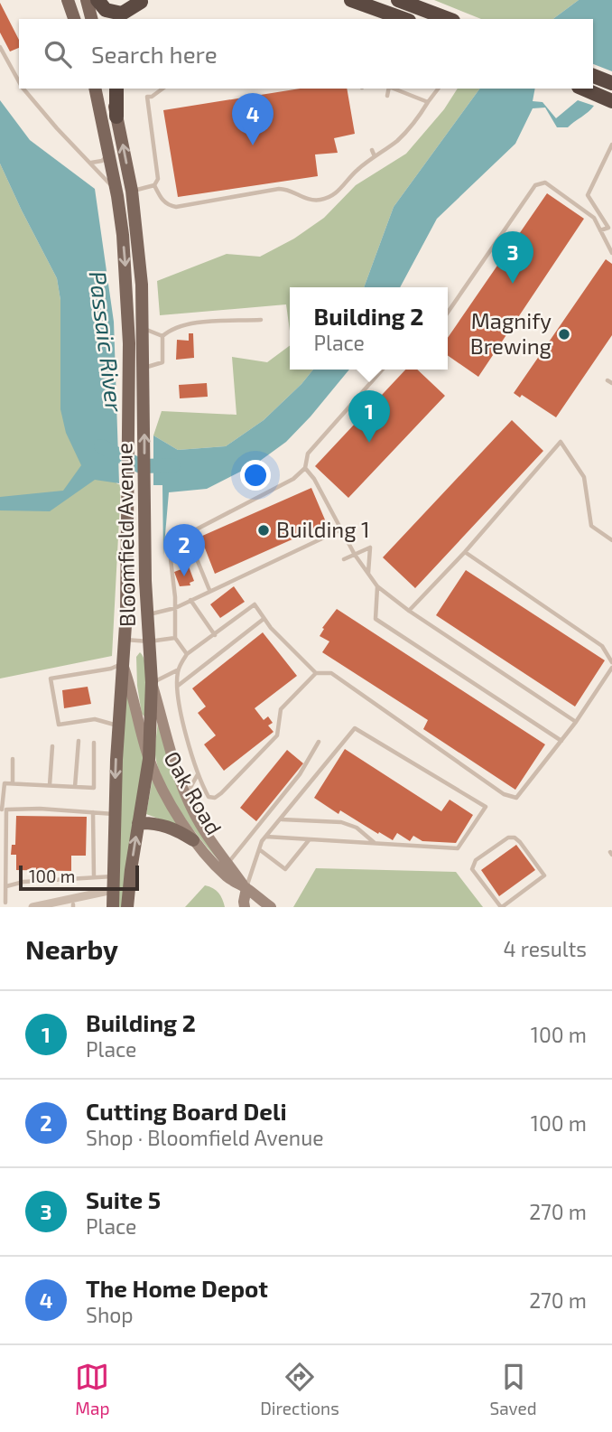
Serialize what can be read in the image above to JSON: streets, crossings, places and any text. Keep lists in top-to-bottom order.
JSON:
{
  "streets": {
    "main road": ["Bloomfield Avenue"],
    "street": ["Oak Road"]
  },
  "crossings": [
    ["Bloomfield Avenue", "Oak Road"]
  ],
  "water": ["Passaic River"],
  "places": ["Magnify Brewing", "Building 1"],
  "scale_bar": "100 m",
  "page": {
    "search": "Search here",
    "pins": [
      "4",
      "3",
      "1",
      "2"
    ],
    "popup": ["Building 2", "Place"],
    "scale": "100 m",
    "heading": ["Nearby", "4 results"],
    "list": [
      {
        "mark": "1",
        "name": "Building 2",
        "note": "Place",
        "value": "100 m"
      },
      {
        "mark": "2",
        "name": "Cutting Board Deli",
        "note": "Shop · Bloomfield Avenue",
        "value": "100 m"
      },
      {
        "mark": "3",
        "name": "Suite 5",
        "note": "Place",
        "value": "270 m"
      },
      {
        "mark": "4",
        "name": "The Home Depot",
        "note": "Shop",
        "value": "270 m"
      }
    ],
    "nav": ["Map", "Directions", "Saved"]
  }
}
